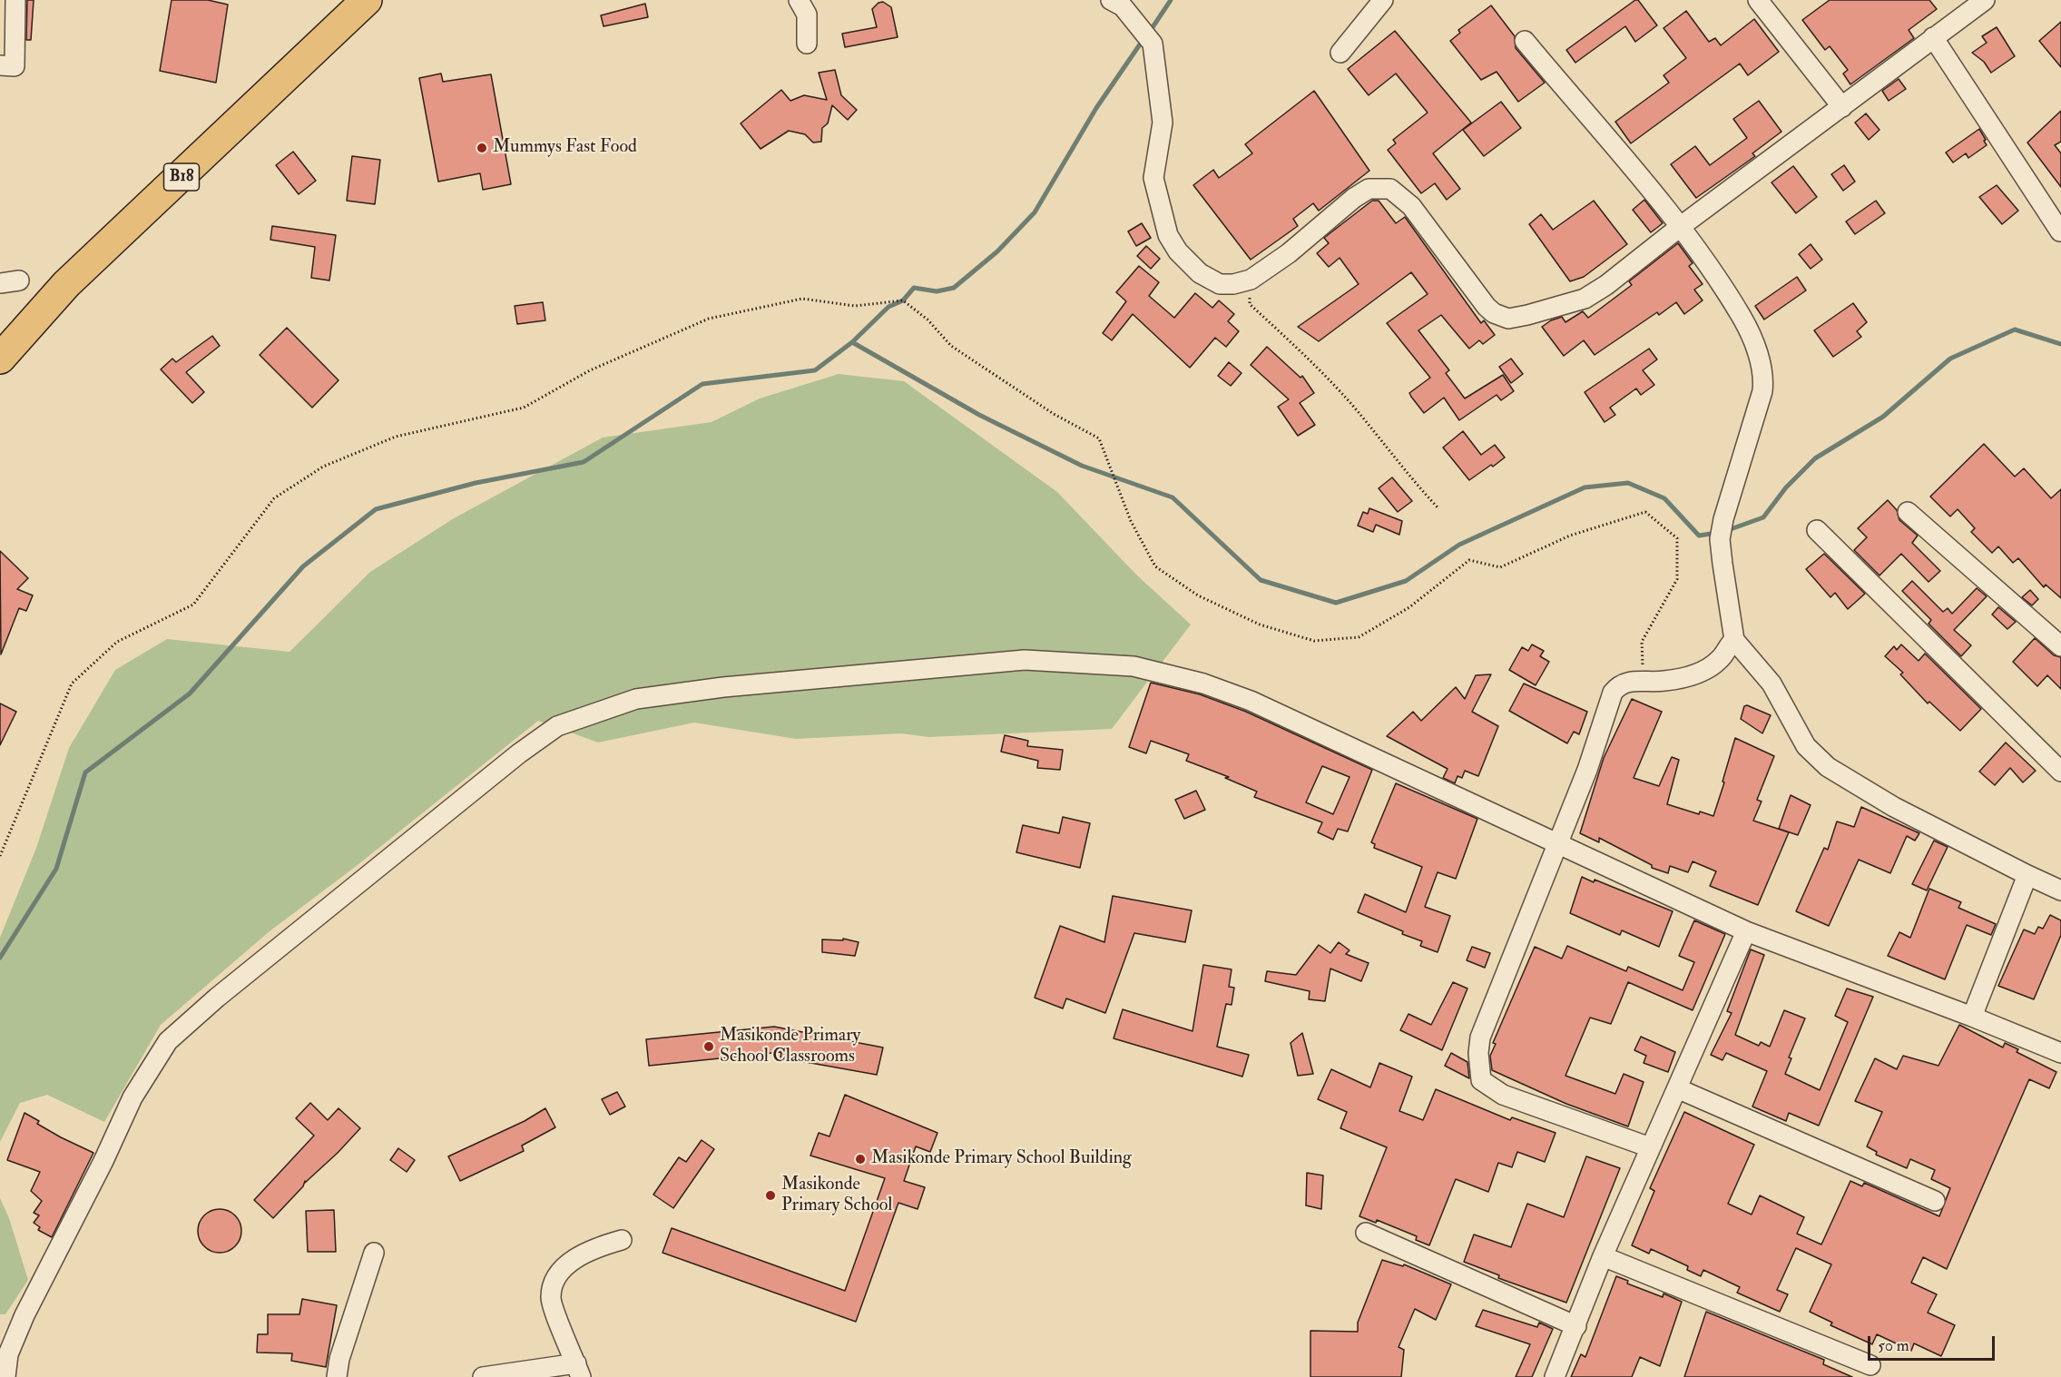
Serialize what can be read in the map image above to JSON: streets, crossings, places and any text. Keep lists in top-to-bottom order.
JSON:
{
  "streets": {
    "highway": ["B18"]
  },
  "places": [
    "Mummys Fast Food",
    "Masikonde Primary School Classrooms",
    "Masikonde Primary School Building",
    "Masikonde Primary School"
  ],
  "scale_bar": "50 m"
}
